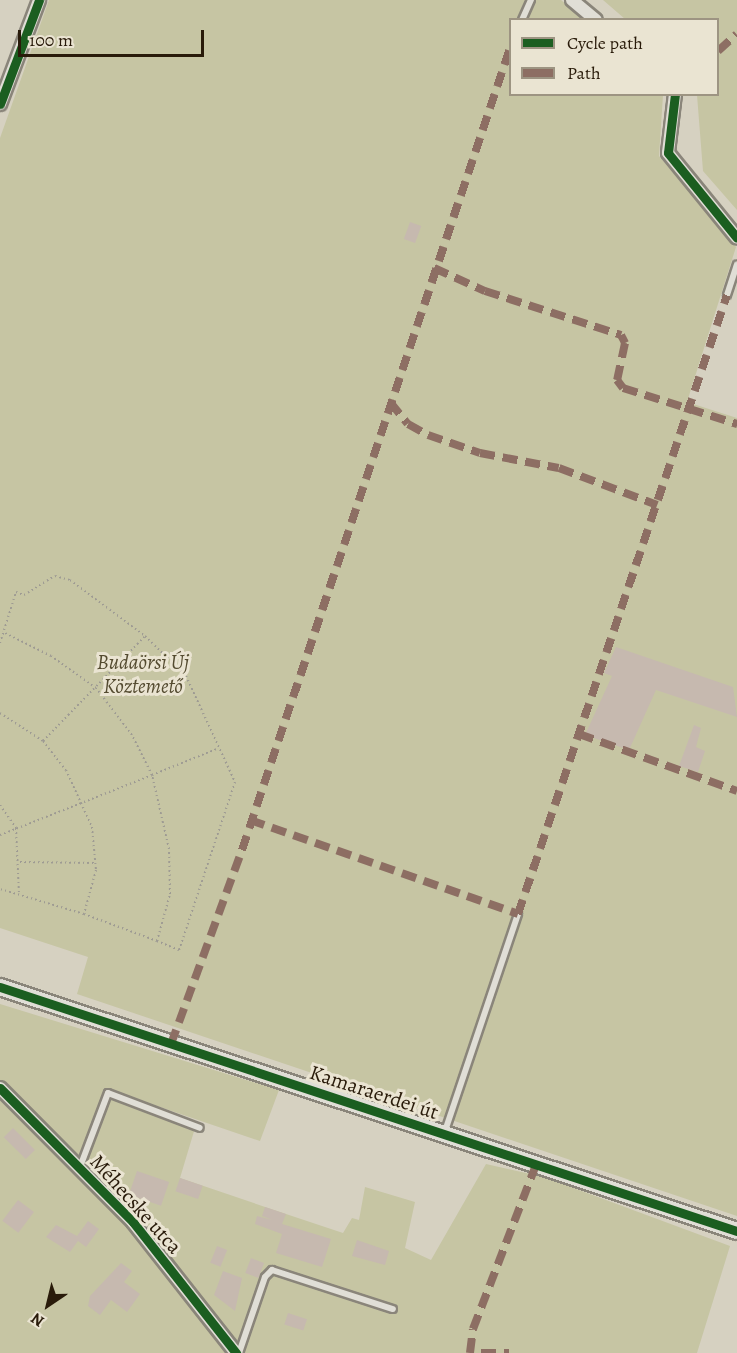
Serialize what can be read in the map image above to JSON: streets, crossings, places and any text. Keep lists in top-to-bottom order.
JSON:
{
  "streets": {
    "street": ["Kamaraerdei út", "Méhecske utca"]
  },
  "parks": ["Budaörsi Új Köztemető"],
  "legend": ["Cycle path", "Path"],
  "scale_bar": "100 m",
  "north": "bottom left"
}
